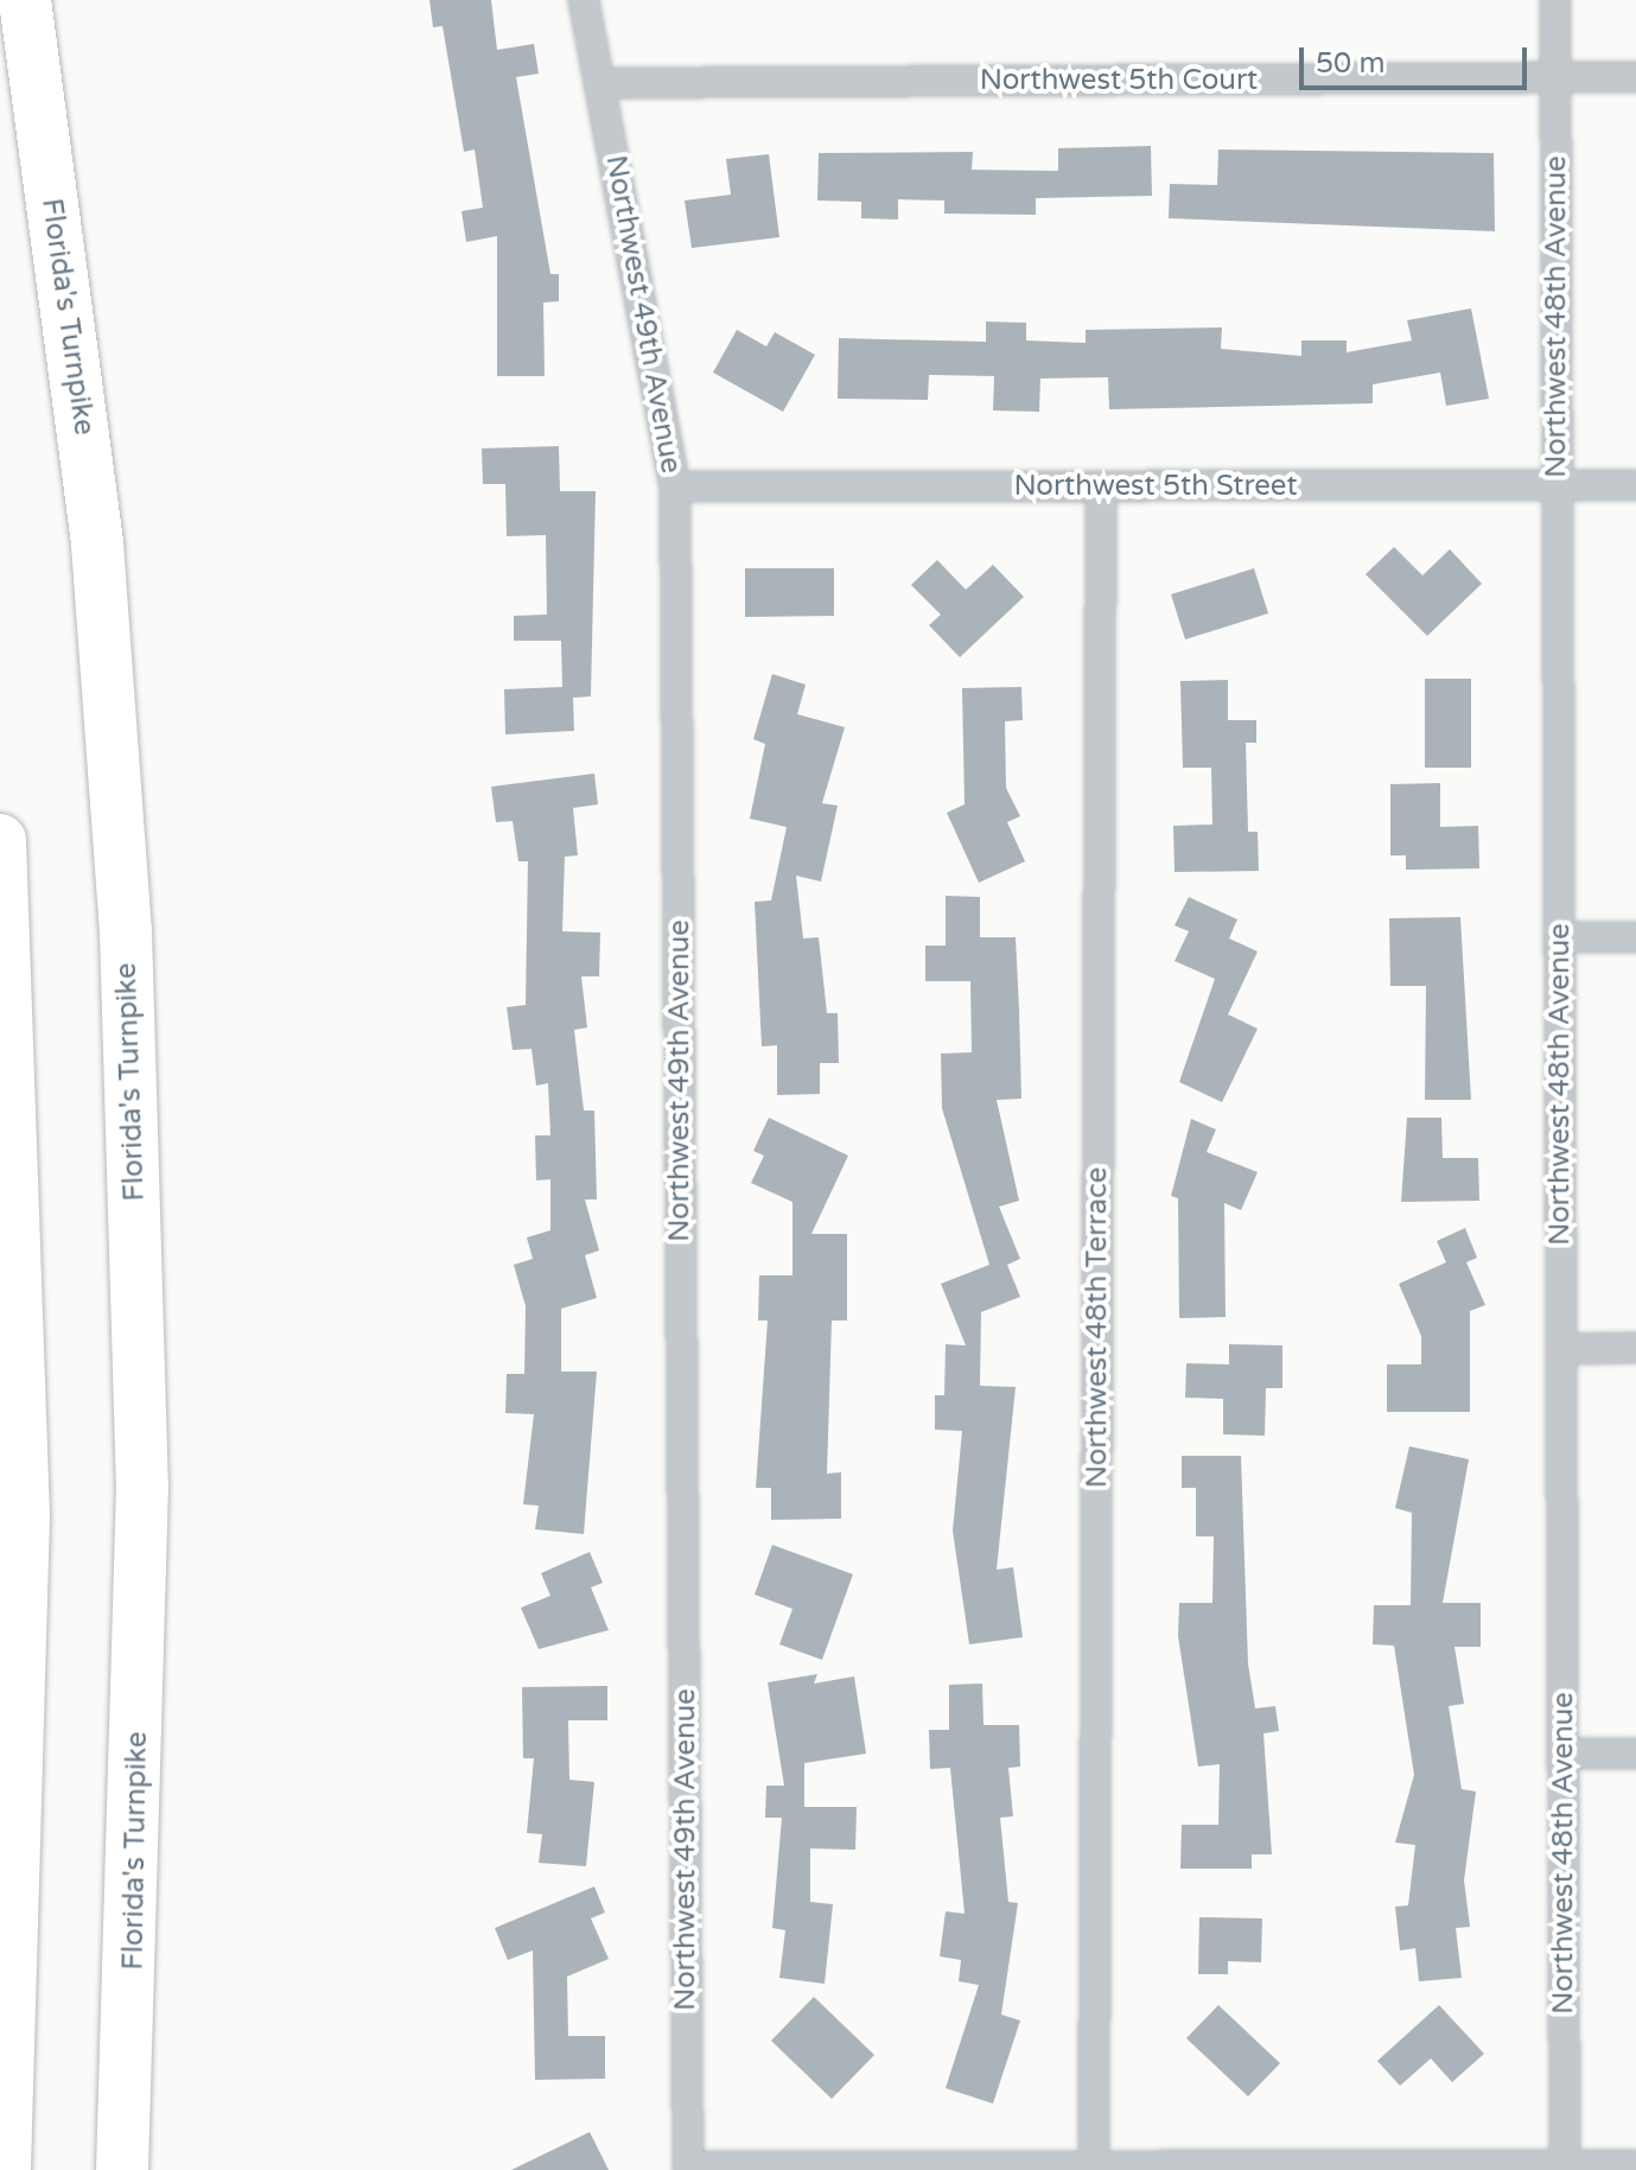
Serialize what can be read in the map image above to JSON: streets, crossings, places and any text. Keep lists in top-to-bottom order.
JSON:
{
  "streets": {
    "highway": ["Florida's Turnpike"],
    "street": [
      "Northwest 5th Court",
      "Northwest 49th Avenue",
      "Northwest 48th Avenue",
      "Northwest 5th Street",
      "Northwest 48th Terrace"
    ]
  },
  "crossings": [
    ["Northwest 5th Court", "Northwest 49th Avenue"],
    ["Northwest 5th Court", "Northwest 48th Avenue"],
    ["Northwest 49th Avenue", "Northwest 5th Street"],
    ["Northwest 48th Avenue", "Northwest 5th Street"],
    ["Northwest 5th Street", "Northwest 48th Terrace"]
  ],
  "scale_bar": "50 m"
}
